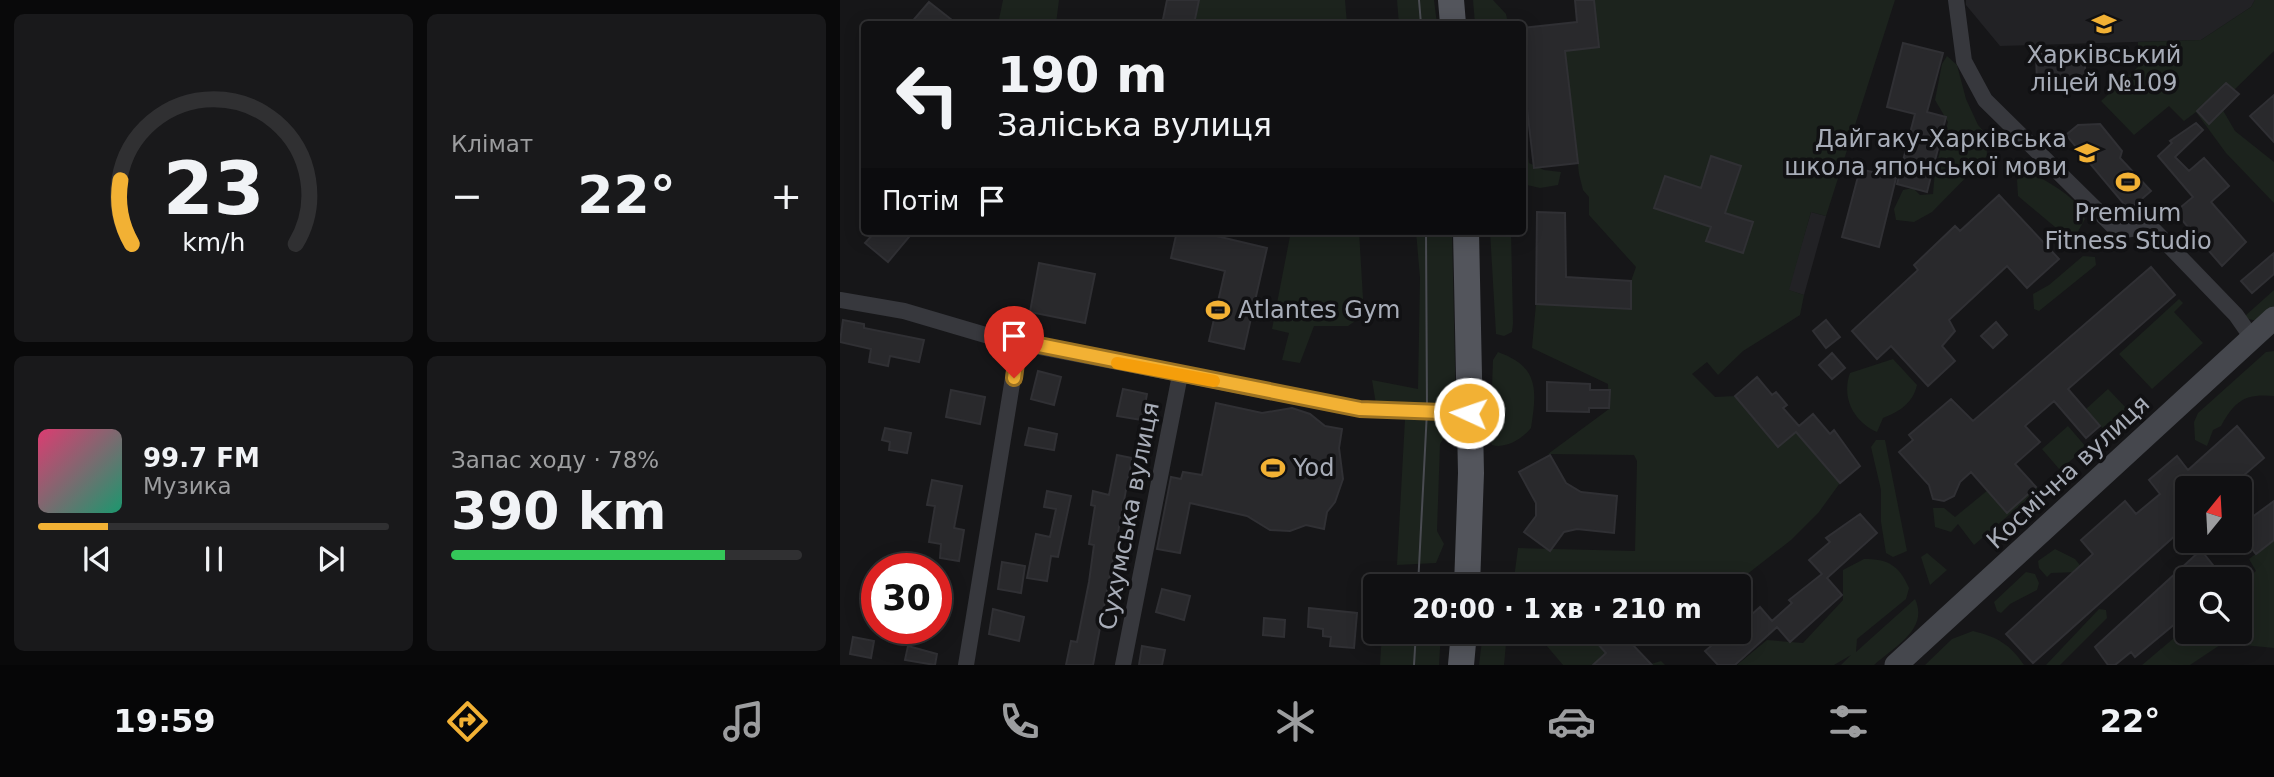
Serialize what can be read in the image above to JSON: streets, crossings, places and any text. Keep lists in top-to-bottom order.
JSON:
{
  "streets": {
    "street": ["Космічна вулиця", "Сухумська вулиця"]
  },
  "places": {
    "school or university": ["Харківський ліцей №109", "Дайгаку-Харківська школа японської мови"],
    "sports": ["Premium Fitness Studio", "Atlantes Gym", "Yod"]
  },
  "north": "top",
  "page": {
    "tile": [
      "Клімат",
      ["Запас ходу · 78%", "390 km"]
    ],
    "turn": ["190 m", "Заліська вулиця"],
    "heat": ["−", "22°", "+"],
    "then": "Потім",
    "song": ["99.7 FM", "Музика"],
    "limit": "30",
    "trip": "20:00 · 1 хв · 210 m",
    "tabs": ["19:59", "22°"],
    "gauge": ["23", "km/h"]
  }
}
